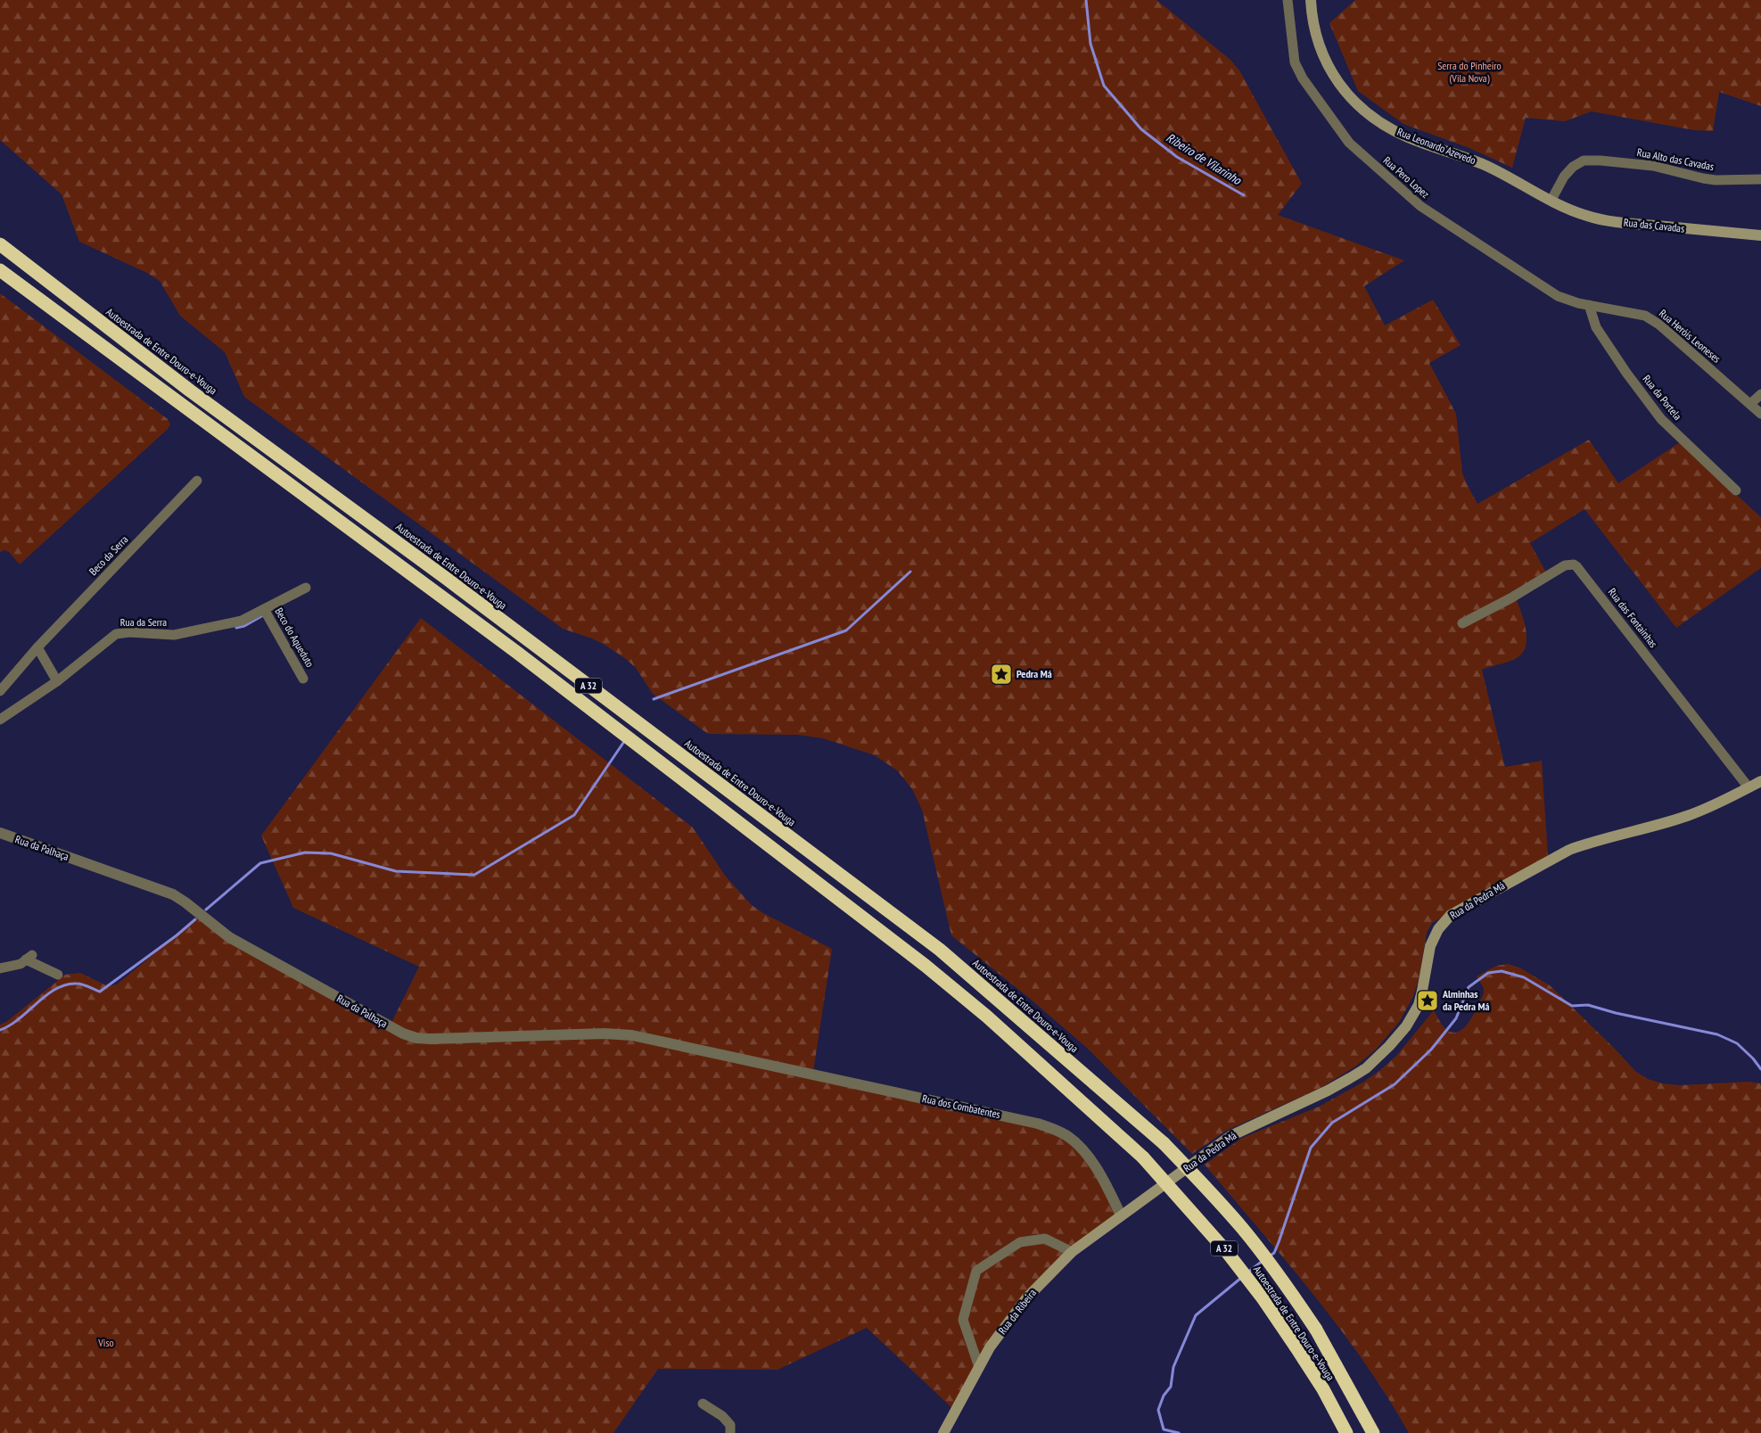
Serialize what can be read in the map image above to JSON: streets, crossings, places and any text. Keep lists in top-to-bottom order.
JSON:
{
  "streets": {
    "highway": ["Autoestrada de Entre Douro-e-Vouga", "A 32"],
    "main road": [
      "Rua Leonardo Azevedo",
      "Rua das Cavadas",
      "Rua da Pedra Má",
      "Rua da Ribeira"
    ],
    "street": [
      "Rua Alto das Cavadas",
      "Rua Pero Lopez",
      "Rua Heróis Leoneses",
      "Rua da Portela",
      "Beco da Serra",
      "Rua das Fontainhas",
      "Rua da Serra",
      "Beco do Aqueduto",
      "Rua da Palhaça",
      "Rua dos Combatentes"
    ]
  },
  "crossings": [
    ["Rua Leonardo Azevedo", "Rua Alto das Cavadas"],
    ["Rua Leonardo Azevedo", "Rua das Cavadas"],
    ["Rua Alto das Cavadas", "Rua das Cavadas"],
    ["Rua Pero Lopez", "Rua Heróis Leoneses"],
    ["Rua Pero Lopez", "Rua da Portela"],
    ["Rua Heróis Leoneses", "Rua da Portela"],
    ["Rua das Fontainhas", "Rua da Pedra Má"],
    ["Rua da Serra", "Beco do Aqueduto"],
    ["Rua da Palhaça", "Rua dos Combatentes"],
    ["Rua da Pedra Má", "Rua dos Combatentes"],
    ["Rua da Pedra Má", "Rua da Ribeira"],
    ["Rua dos Combatentes", "Rua da Ribeira"]
  ],
  "water": ["Ribeiro de Vilarinho"],
  "parks": ["Serra do Pinheiro (Vila Nova)", "Viso"],
  "places": {
    "place": ["Pedra Má", "Alminhas da Pedra Má"]
  }
}
